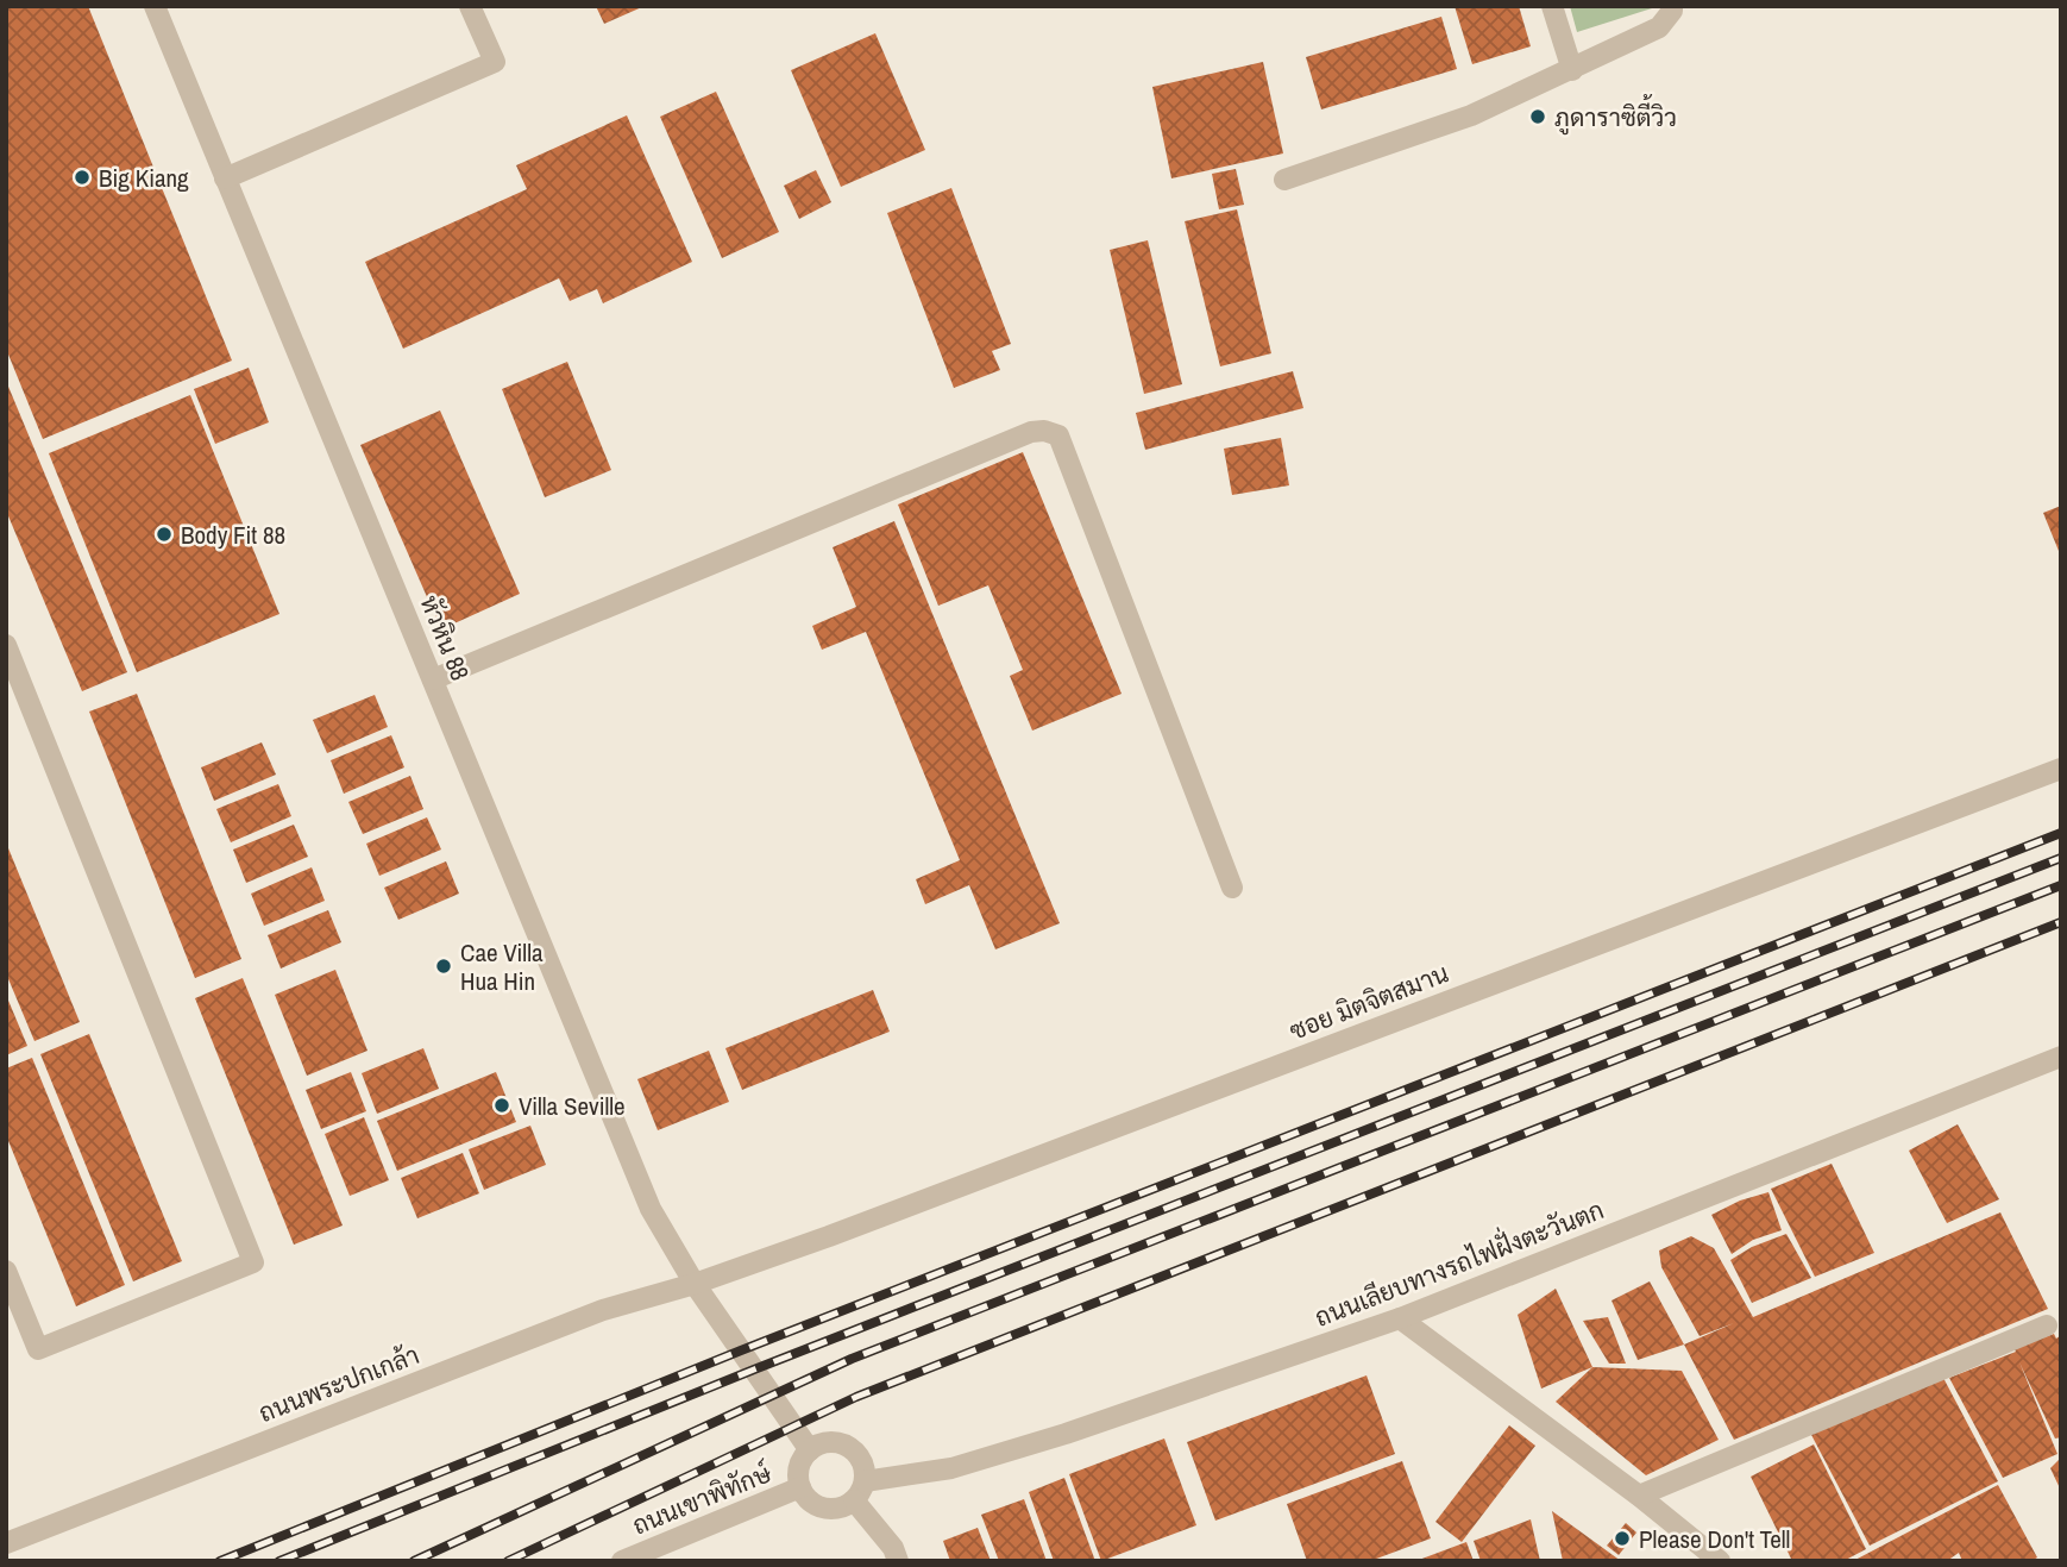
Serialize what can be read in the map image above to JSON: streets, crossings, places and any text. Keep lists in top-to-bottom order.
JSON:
{
  "streets": {
    "street": [
      "หัวหิน 88",
      "ซอย มิตจิตสมาน",
      "ถนนเลียบทางรถไฟฝั่งตะวันตก",
      "ถนนพระปกเกล้า",
      "ถนนเขาพิทักษ์"
    ]
  },
  "crossings": [
    ["หัวหิน 88", "ซอย มิตจิตสมาน"],
    ["หัวหิน 88", "ถนนเลียบทางรถไฟฝั่งตะวันตก"],
    ["หัวหิน 88", "ถนนพระปกเกล้า"],
    ["หัวหิน 88", "ถนนเขาพิทักษ์"],
    ["ซอย มิตจิตสมาน", "ถนนพระปกเกล้า"],
    ["ถนนเลียบทางรถไฟฝั่งตะวันตก", "ถนนเขาพิทักษ์"]
  ],
  "places": [
    "ภูดาราซิตี้วิว",
    "Big Kiang",
    "Body Fit 88",
    "Cae Villa Hua Hin",
    "Villa Seville",
    "Please Don't Tell"
  ]
}
